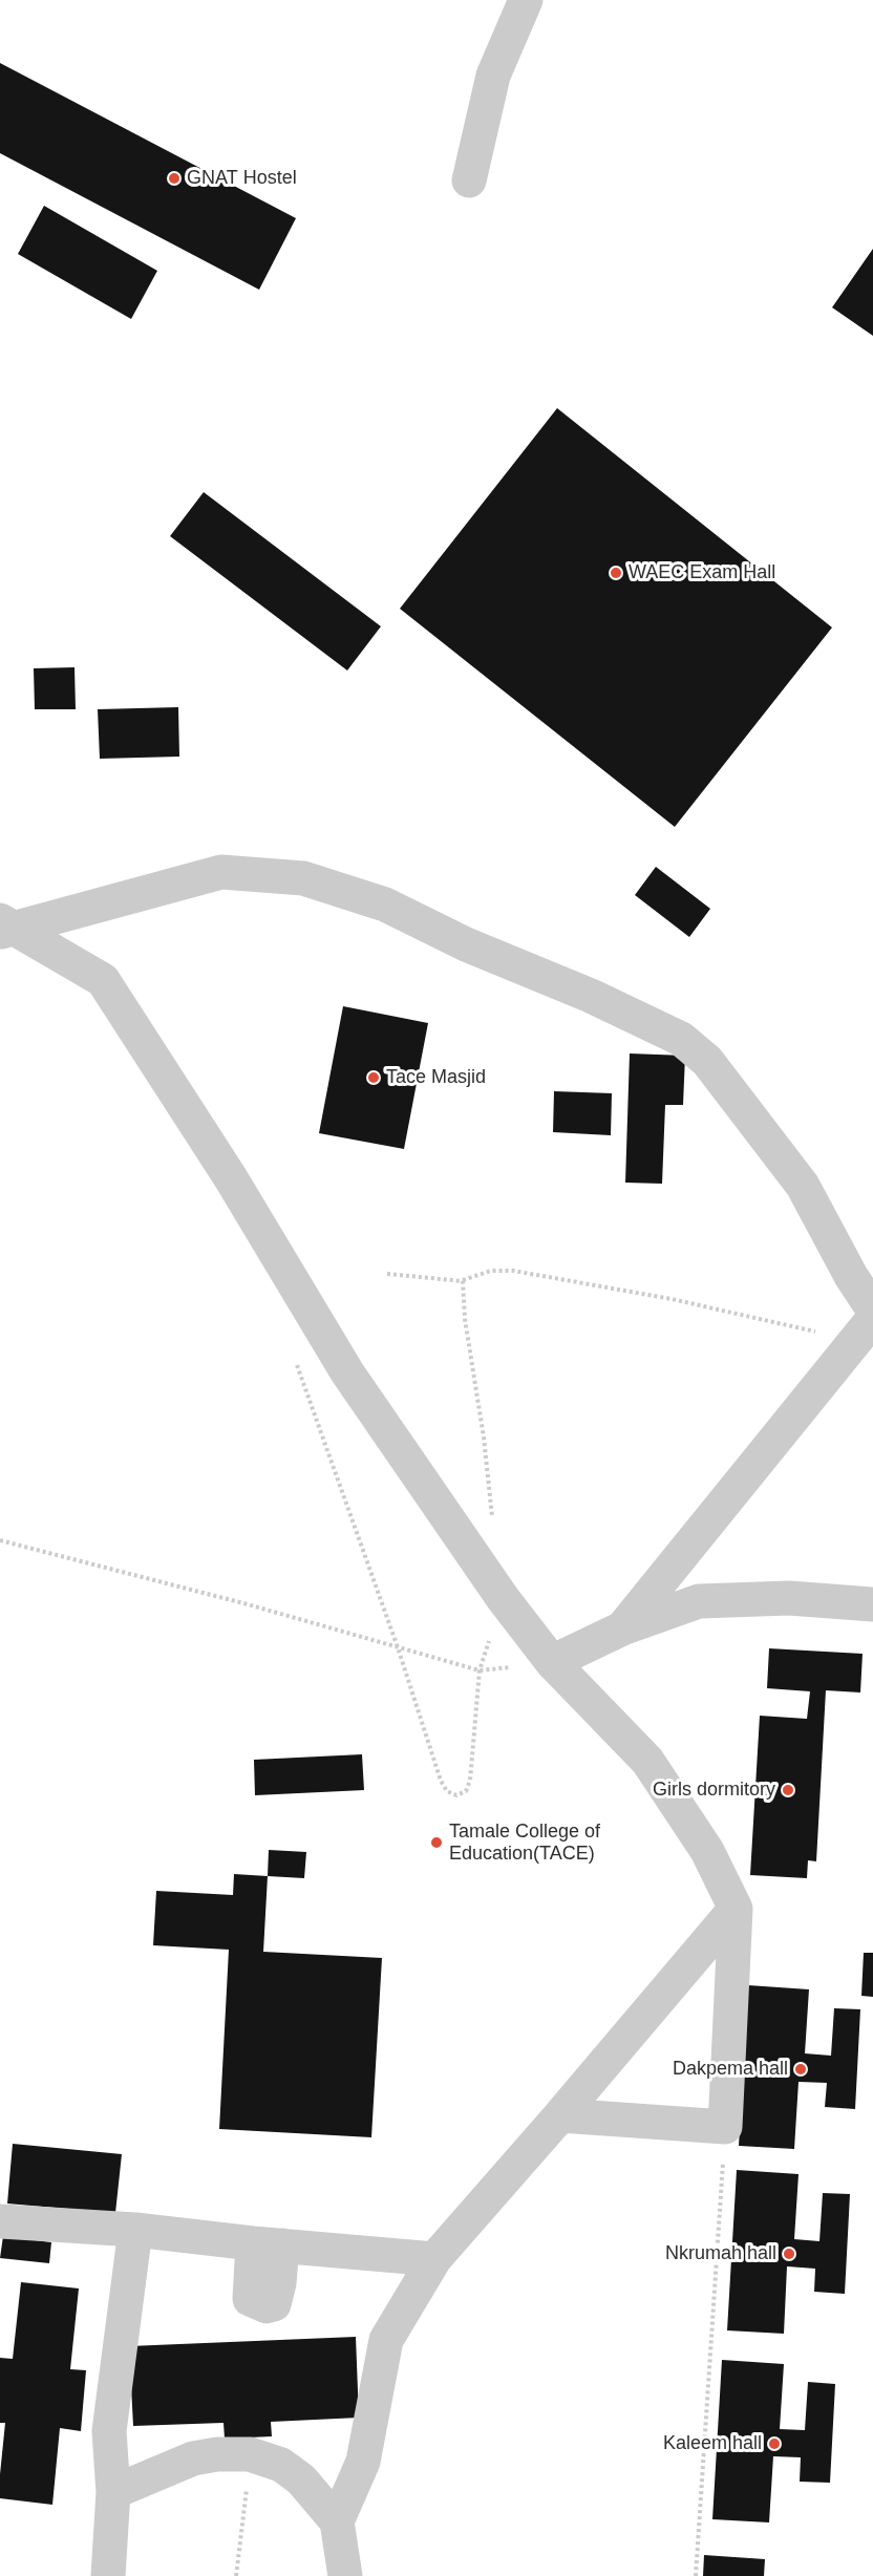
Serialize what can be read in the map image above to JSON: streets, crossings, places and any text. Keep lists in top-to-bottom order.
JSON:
{
  "places": [
    "GNAT Hostel",
    "WAEC Exam Hall",
    "Tace Masjid",
    "Girls dormitory",
    "Tamale College of Education(TACE)",
    "Dakpema hall",
    "Nkrumah hall",
    "Kaleem hall"
  ]
}
